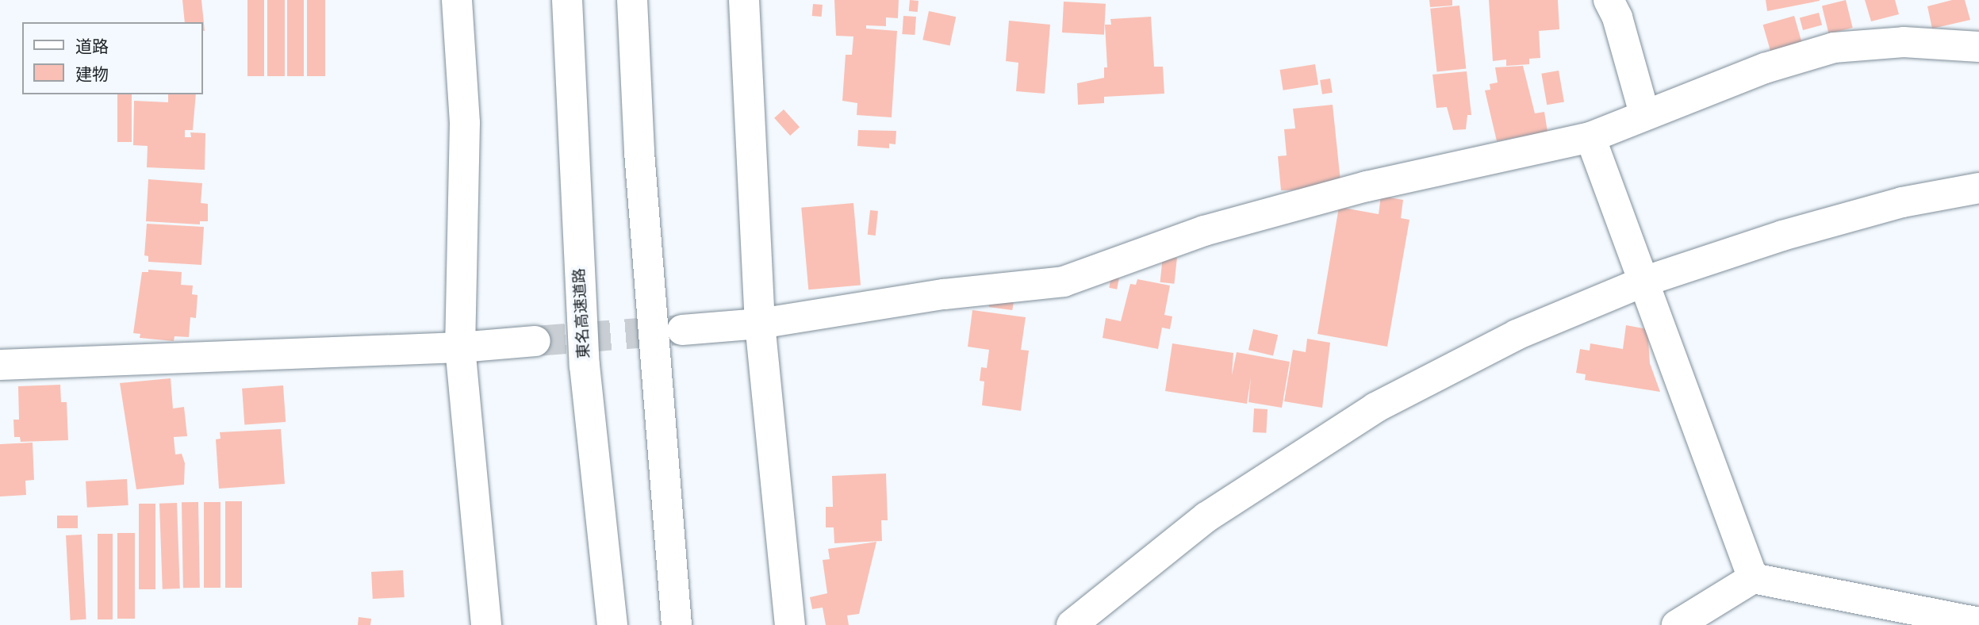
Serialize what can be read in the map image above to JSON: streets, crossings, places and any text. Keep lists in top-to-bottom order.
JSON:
{
  "streets": {
    "main road": ["東名高速道路"]
  },
  "legend": ["道路", "建物"]
}
